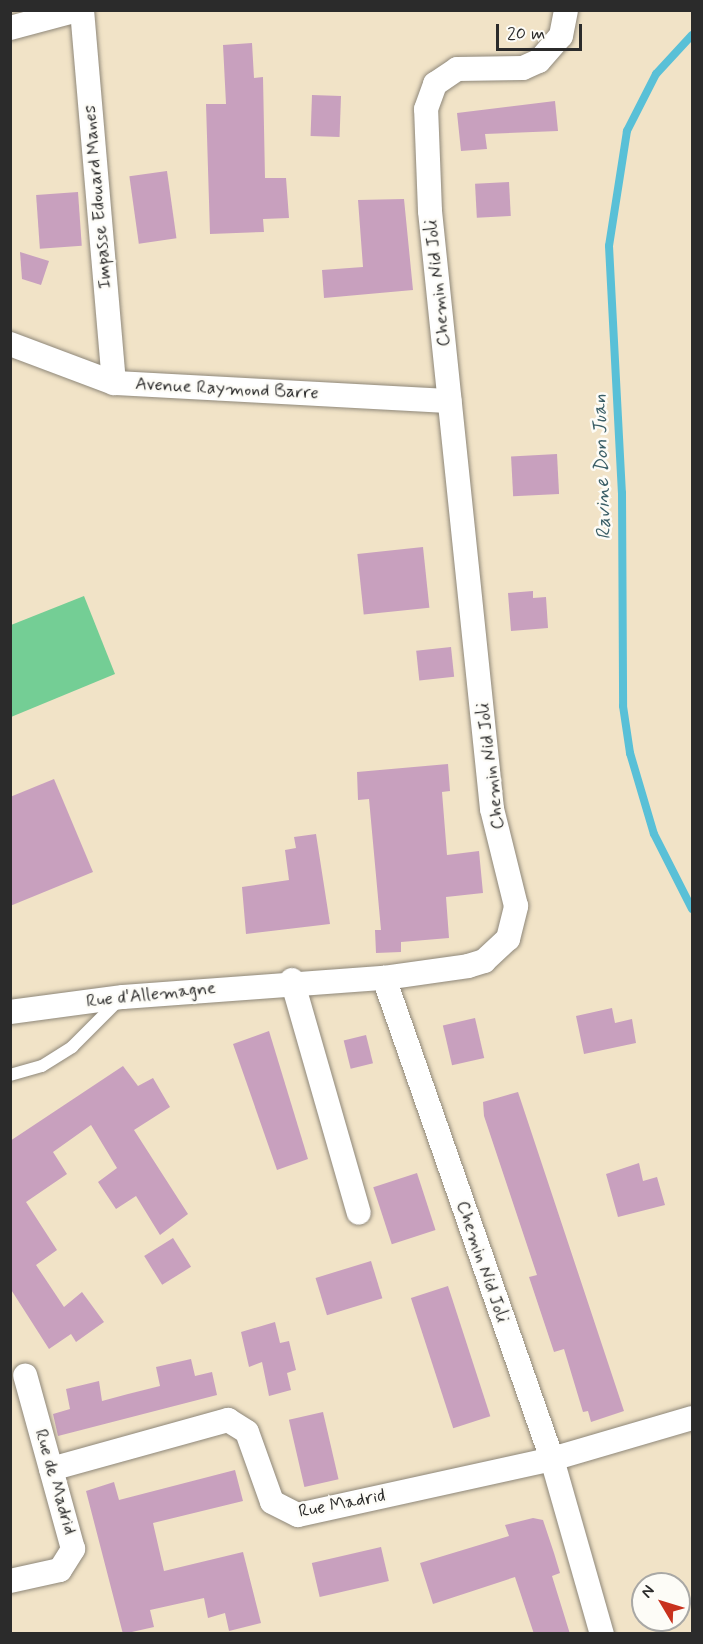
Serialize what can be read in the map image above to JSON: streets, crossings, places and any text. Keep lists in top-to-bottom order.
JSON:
{
  "streets": {
    "street": [
      "Impasse Edouard Manes",
      "Chemin Nid Joli",
      "Avenue Raymond Barre",
      "Rue d'Allemagne",
      "Rue de Madrid",
      "Rue Madrid"
    ]
  },
  "crossings": [
    ["Impasse Edouard Manes", "Avenue Raymond Barre"],
    ["Chemin Nid Joli", "Avenue Raymond Barre"],
    ["Chemin Nid Joli", "Rue d'Allemagne"],
    ["Chemin Nid Joli", "Rue Madrid"],
    ["Rue de Madrid", "Rue Madrid"]
  ],
  "water": ["Ravine Don Juan"],
  "scale_bar": "20 m",
  "north": "top left"
}
